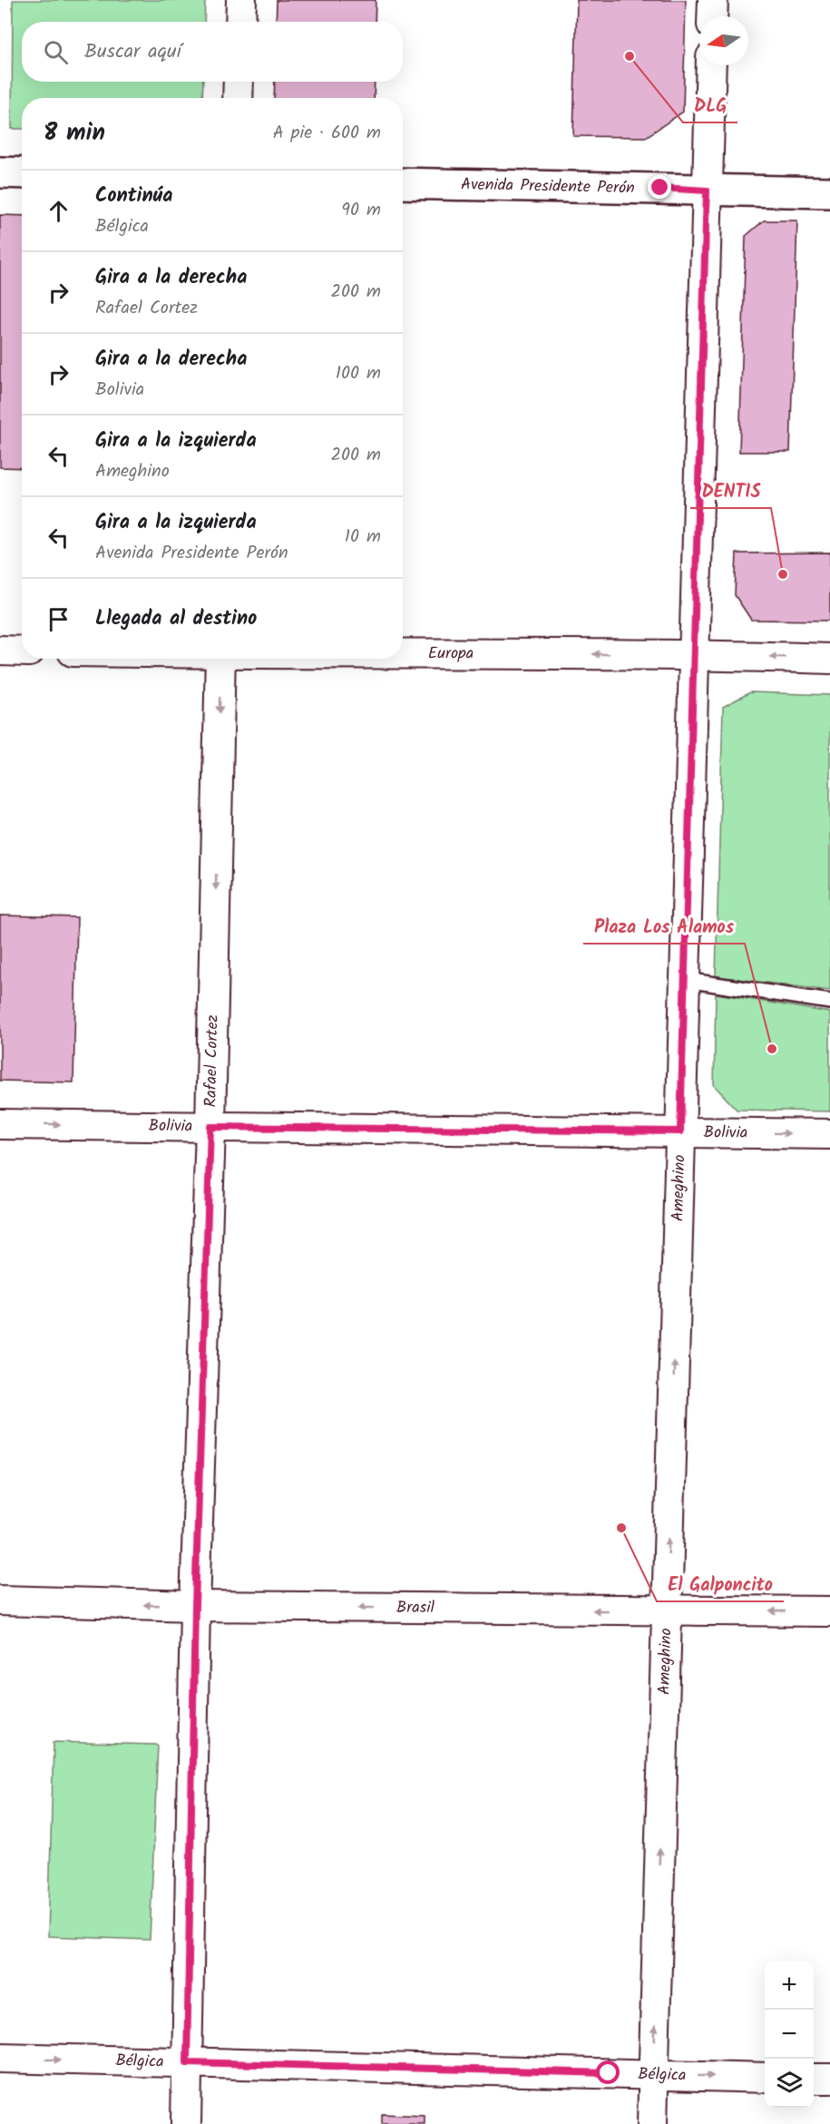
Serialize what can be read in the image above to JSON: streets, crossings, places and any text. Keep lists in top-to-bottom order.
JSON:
{
  "streets": {
    "main road": ["Avenida Presidente Perón"],
    "street": [
      "Europa",
      "Rafael Cortez",
      "Bolivia",
      "Ameghino",
      "Brasil",
      "Bélgica"
    ]
  },
  "crossings": [
    ["Avenida Presidente Perón", "Ameghino"],
    ["Europa", "Ameghino"],
    ["Rafael Cortez", "Bolivia"],
    ["Rafael Cortez", "Brasil"],
    ["Rafael Cortez", "Bélgica"],
    ["Bolivia", "Ameghino"],
    ["Ameghino", "Brasil"],
    ["Ameghino", "Bélgica"]
  ],
  "one_way": [
    "Europa",
    "Bolivia",
    "Ameghino",
    "Brasil",
    "Bélgica"
  ],
  "places": [
    "DLG",
    "DENTIS",
    "Plaza Los Alamos",
    "El Galponcito"
  ],
  "north": "left",
  "page": {
    "search": "Buscar aquí",
    "heading": ["8 min", "A pie · 600 m"],
    "list": [
      ["Continúa", "Bélgica", "90 m"],
      ["Gira a la derecha", "Rafael Cortez", "200 m"],
      ["Gira a la derecha", "Bolivia", "100 m"],
      ["Gira a la izquierda", "Ameghino", "200 m"],
      ["Gira a la izquierda", "Avenida Presidente Perón", "10 m"],
      "Llegada al destino"
    ],
    "map_buttons": ["+", "−"]
  }
}
